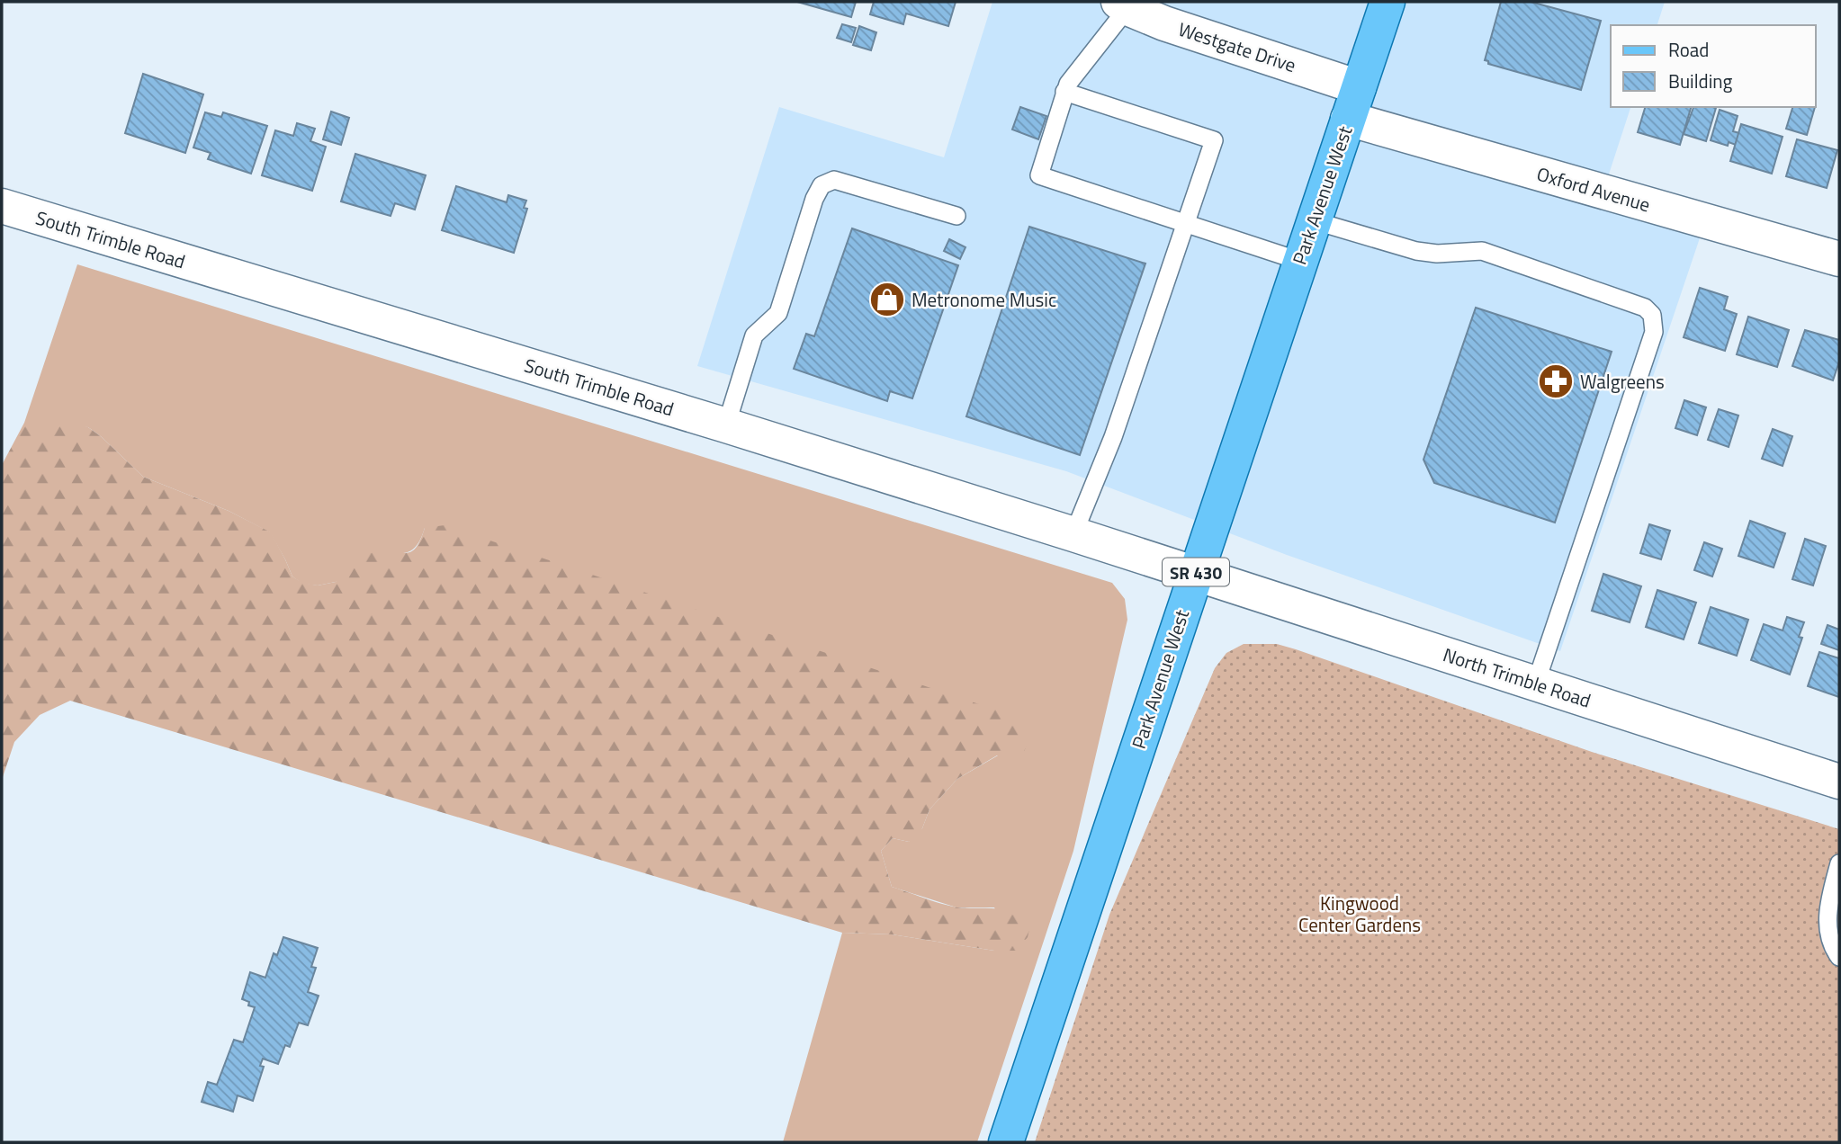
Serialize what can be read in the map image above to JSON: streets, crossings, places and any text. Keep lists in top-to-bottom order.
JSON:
{
  "streets": {
    "main road": [
      "Westgate Drive",
      "Oxford Avenue",
      "Park Avenue West",
      "South Trimble Road",
      "SR 430",
      "North Trimble Road"
    ]
  },
  "crossings": [
    ["Westgate Drive", "Park Avenue West"],
    ["Oxford Avenue", "Park Avenue West"],
    ["Park Avenue West", "South Trimble Road"],
    ["Park Avenue West", "North Trimble Road"],
    ["South Trimble Road", "North Trimble Road"]
  ],
  "parks": ["Kingwood Center Gardens"],
  "places": {
    "shop": ["Metronome Music"],
    "pharmacy": ["Walgreens"]
  },
  "legend": ["Road", "Building"]
}
